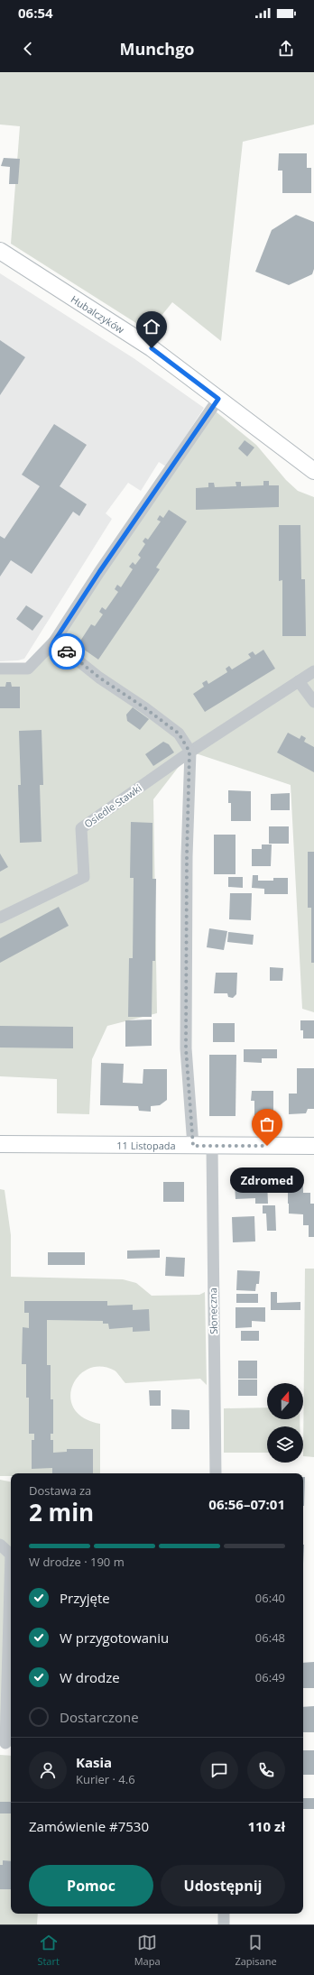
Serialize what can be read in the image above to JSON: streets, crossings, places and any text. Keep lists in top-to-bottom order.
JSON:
{
  "streets": {
    "street": [
      "Hubalczyków",
      "Osiedle Stawki",
      "11 Listopada",
      "Słoneczna"
    ]
  },
  "crossings": [
    ["11 Listopada", "Słoneczna"]
  ],
  "places": ["Zdromed"],
  "north": "top",
  "page": {
    "status": "06:54",
    "header": "Munchgo",
    "bubble": "Zdromed",
    "heading": ["2 min", "Dostawa za", "06:56–07:01"],
    "panel": [
      "Kasia",
      "Kurier · 4.6",
      "Zamówienie #7530",
      "110 zł"
    ],
    "bar": "W drodze · 190 m",
    "list": [
      ["Przyjęte", "06:40"],
      ["W przygotowaniu", "06:48"],
      ["W drodze", "06:49"],
      "Dostarczone"
    ],
    "buttons": ["Pomoc", "Udostępnij"],
    "tabs": ["Start", "Mapa", "Zapisane"]
  }
}
